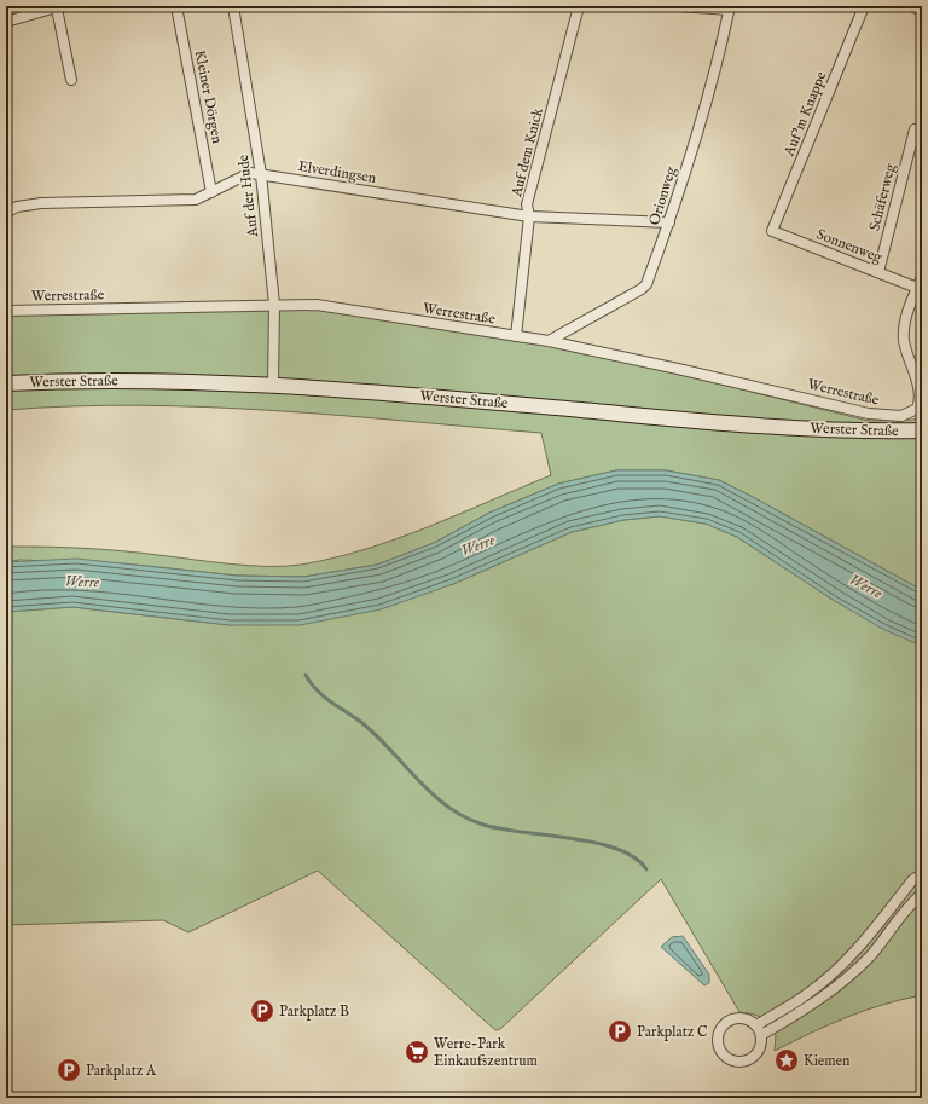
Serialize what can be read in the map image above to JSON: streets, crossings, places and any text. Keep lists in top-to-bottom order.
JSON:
{
  "streets": {
    "main road": ["Werster Straße"],
    "street": [
      "Kleiner Dörgen",
      "Auf'm Knappe",
      "Auf dem Knick",
      "Elverdingsen",
      "Auf der Hude",
      "Orionweg",
      "Schäferweg",
      "Sonnenweg",
      "Werrestraße"
    ]
  },
  "crossings": [
    ["Kleiner Dörgen", "Elverdingsen"],
    ["Auf'm Knappe", "Sonnenweg"],
    ["Auf dem Knick", "Elverdingsen"],
    ["Auf dem Knick", "Werrestraße"],
    ["Elverdingsen", "Auf der Hude"],
    ["Elverdingsen", "Orionweg"],
    ["Auf der Hude", "Werrestraße"],
    ["Auf der Hude", "Werster Straße"],
    ["Orionweg", "Werrestraße"],
    ["Schäferweg", "Sonnenweg"],
    ["Sonnenweg", "Werrestraße"]
  ],
  "water": ["Werre"],
  "places": {
    "parking": ["Parkplatz B", "Parkplatz C", "Parkplatz A"],
    "supermarket": ["Werre-Park Einkaufszentrum"],
    "place": ["Kiemen"]
  }
}
